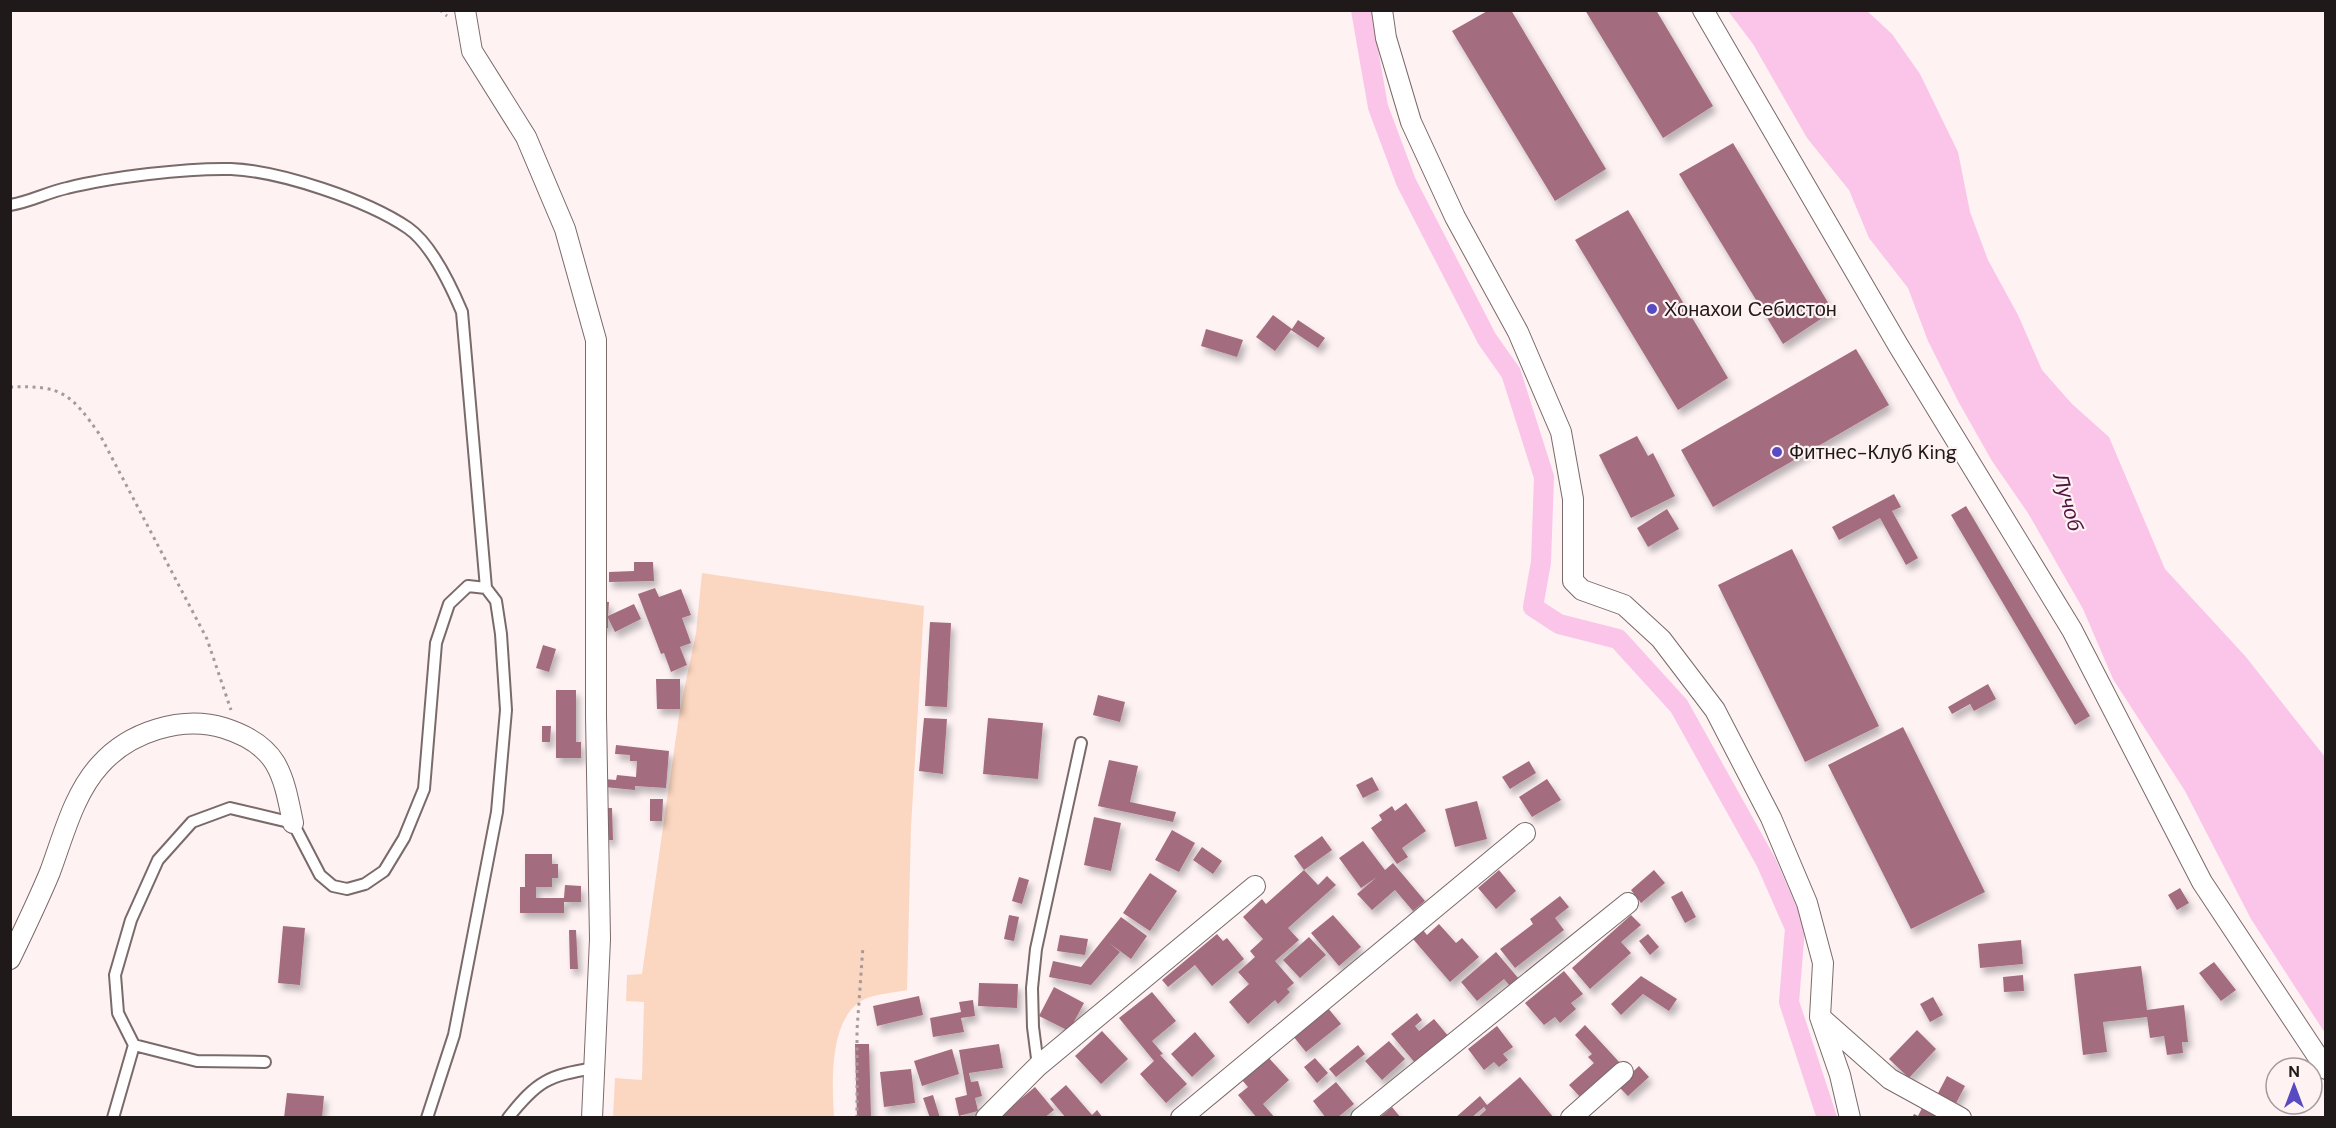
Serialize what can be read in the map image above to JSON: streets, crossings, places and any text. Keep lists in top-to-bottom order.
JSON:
{
  "water": ["Лучоб"],
  "places": ["Хонахои Себистон", "Фитнес-Клуб King"],
  "north": "top"
}
